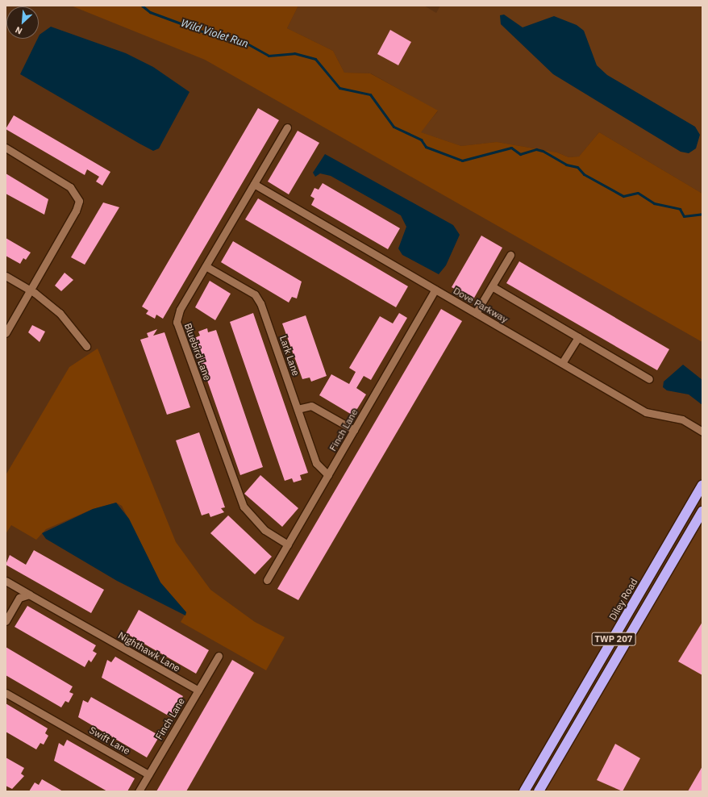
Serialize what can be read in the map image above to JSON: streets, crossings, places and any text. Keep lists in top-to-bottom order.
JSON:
{
  "streets": {
    "highway": ["Diley Road", "TWP 207"],
    "street": [
      "Dove Parkway",
      "Bluebird Lane",
      "Lark Lane",
      "Finch Lane",
      "Nighthawk Lane",
      "Swift Lane"
    ]
  },
  "crossings": [
    ["Dove Parkway", "Bluebird Lane"],
    ["Dove Parkway", "Finch Lane"],
    ["Bluebird Lane", "Lark Lane"],
    ["Bluebird Lane", "Finch Lane"],
    ["Lark Lane", "Finch Lane"],
    ["Finch Lane", "Nighthawk Lane"],
    ["Finch Lane", "Swift Lane"]
  ],
  "water": ["Wild Violet Run"],
  "north": "bottom left"
}
